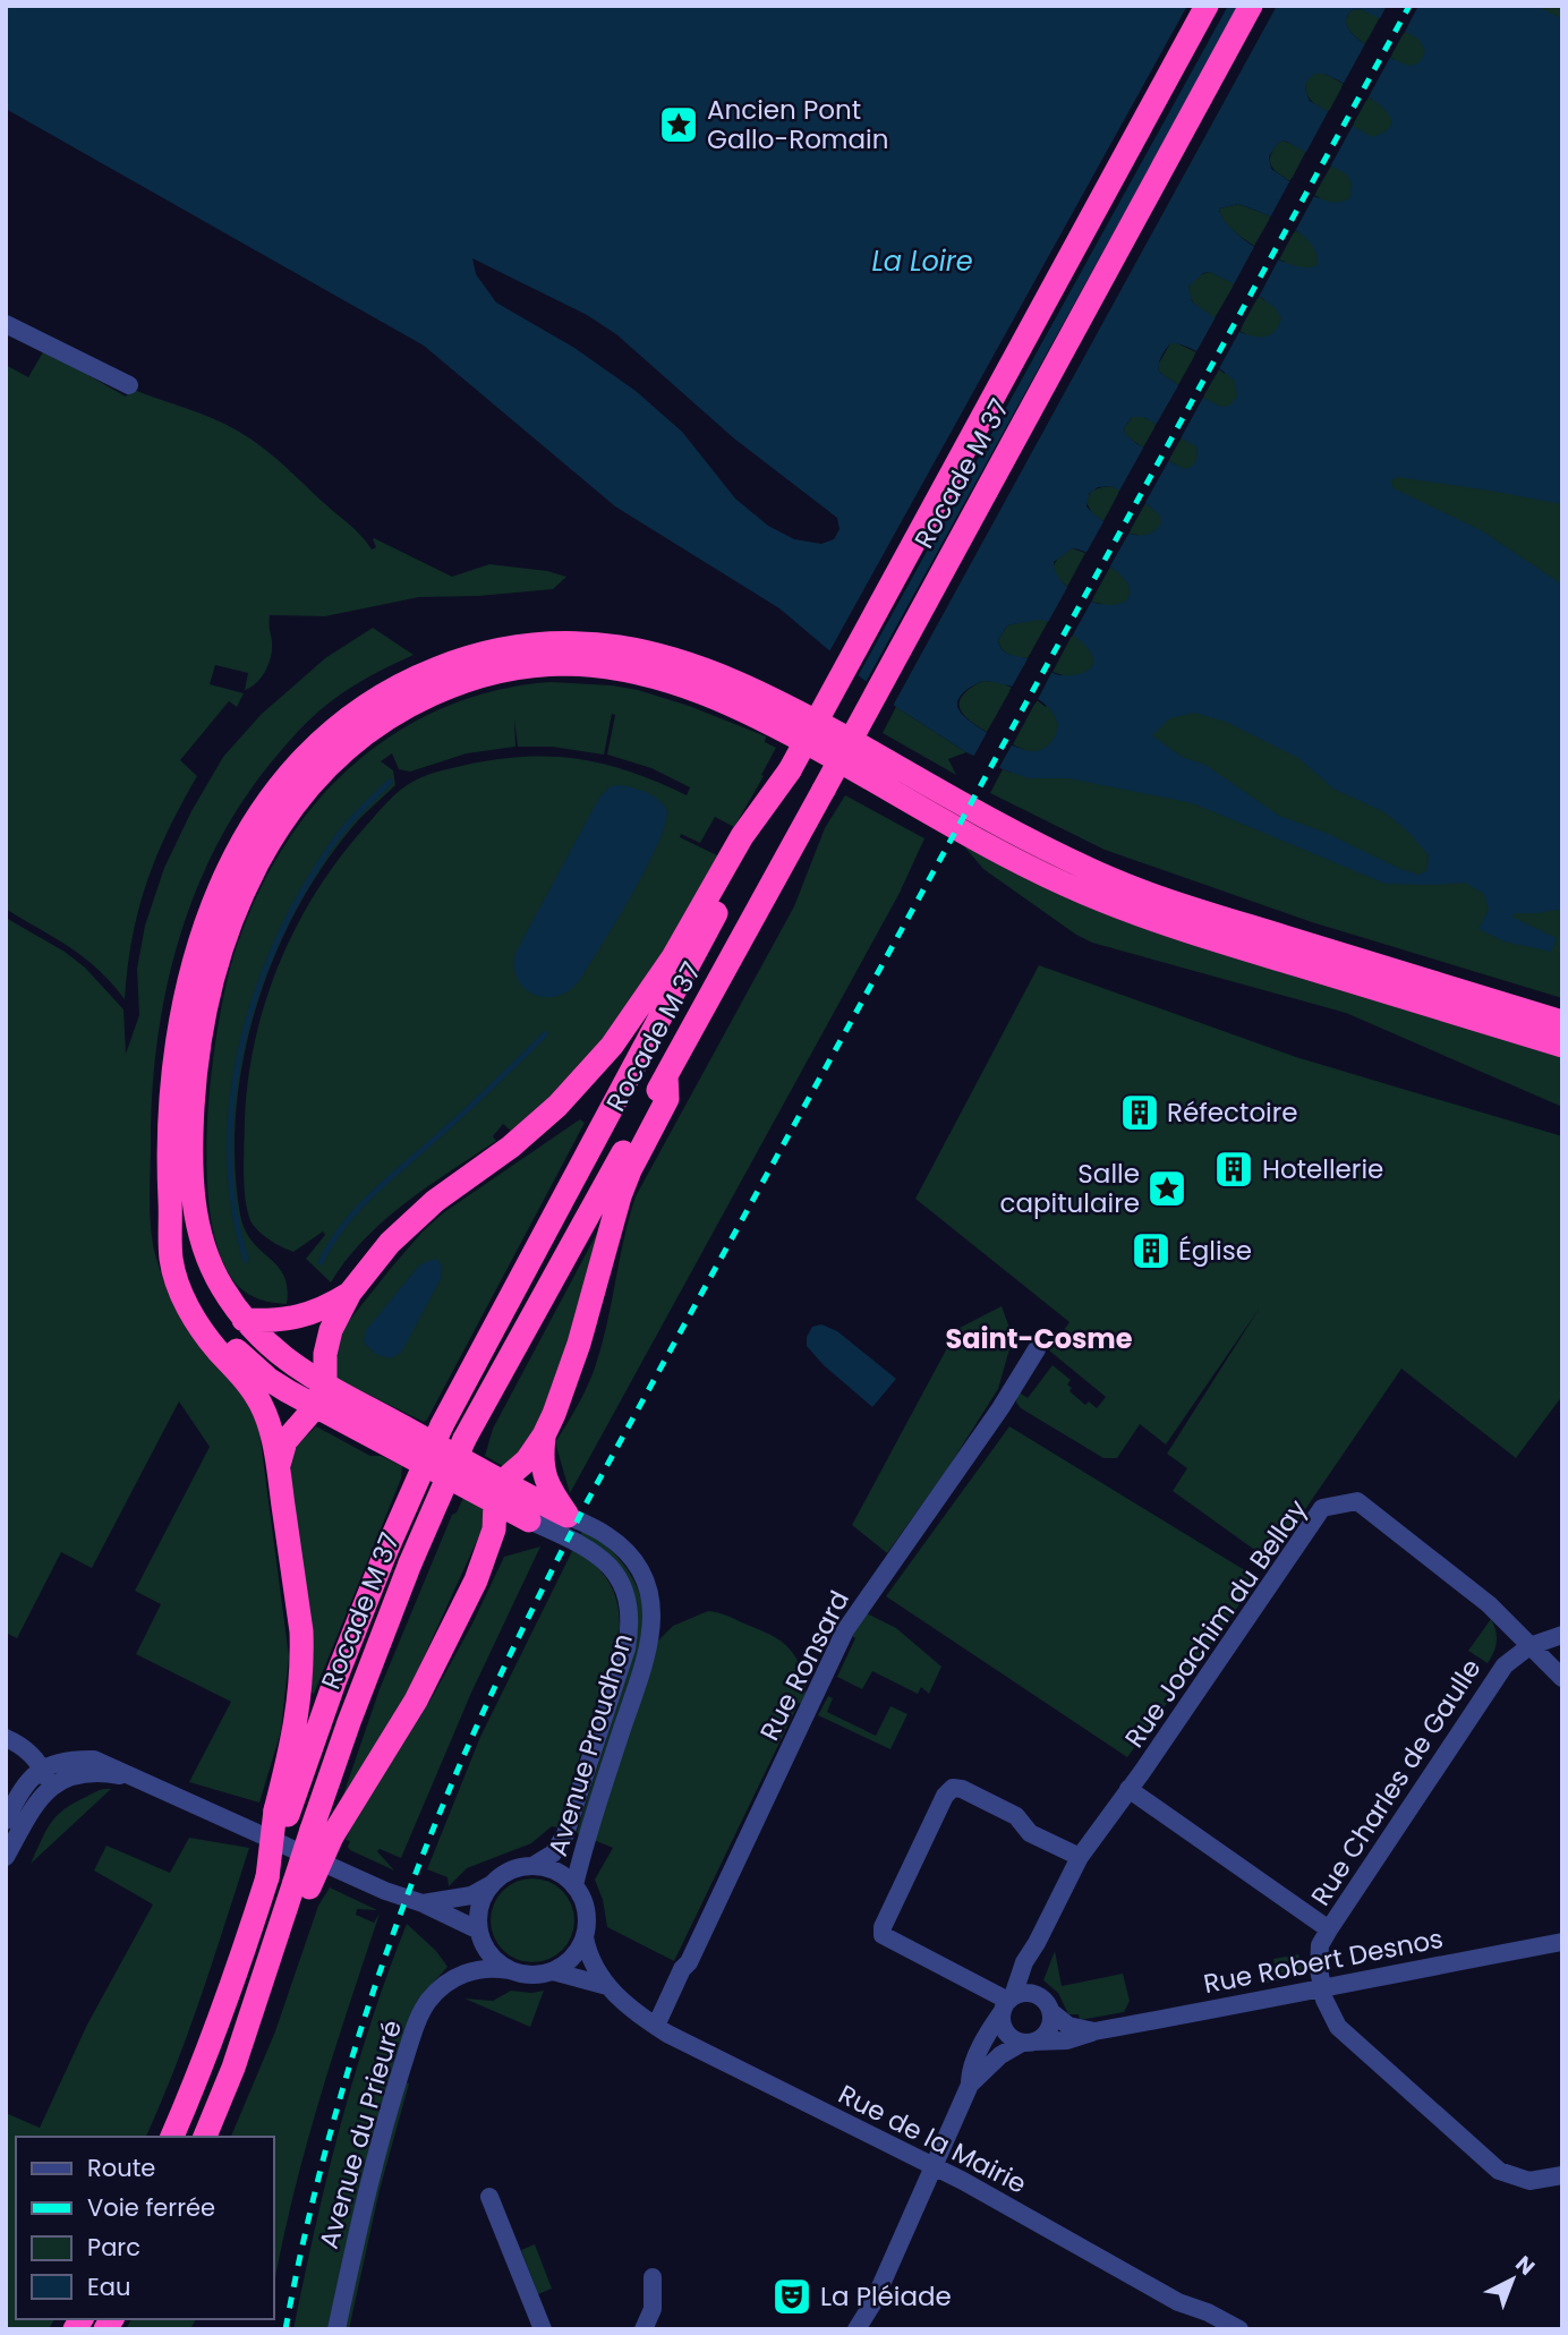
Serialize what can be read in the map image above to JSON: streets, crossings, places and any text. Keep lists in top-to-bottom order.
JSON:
{
  "streets": {
    "highway": ["Rocade M 37"],
    "street": [
      "Rue Joachim du Bellay",
      "Rue Ronsard",
      "Avenue Proudhon",
      "Rue Charles de Gaulle",
      "Rue Robert Desnos",
      "Avenue du Prieuré",
      "Rue de la Mairie"
    ]
  },
  "crossings": [
    ["Rue Joachim du Bellay", "Rue Charles de Gaulle"],
    ["Rue Joachim du Bellay", "Rue Robert Desnos"],
    ["Rue Joachim du Bellay", "Rue de la Mairie"],
    ["Rue Ronsard", "Rue de la Mairie"],
    ["Avenue Proudhon", "Avenue du Prieuré"],
    ["Avenue Proudhon", "Rue de la Mairie"],
    ["Rue Charles de Gaulle", "Rue Robert Desnos"],
    ["Avenue du Prieuré", "Rue de la Mairie"]
  ],
  "districts": ["Saint-Cosme"],
  "water": ["La Loire"],
  "places": {
    "place": ["Ancien Pont Gallo-Romain", "Salle capitulaire"],
    "building": ["Réfectoire", "Hotellerie", "Église"],
    "theatre": ["La Pléiade"]
  },
  "legend": [
    "Route",
    "Voie ferrée",
    "Parc",
    "Eau"
  ],
  "north": "top right"
}
